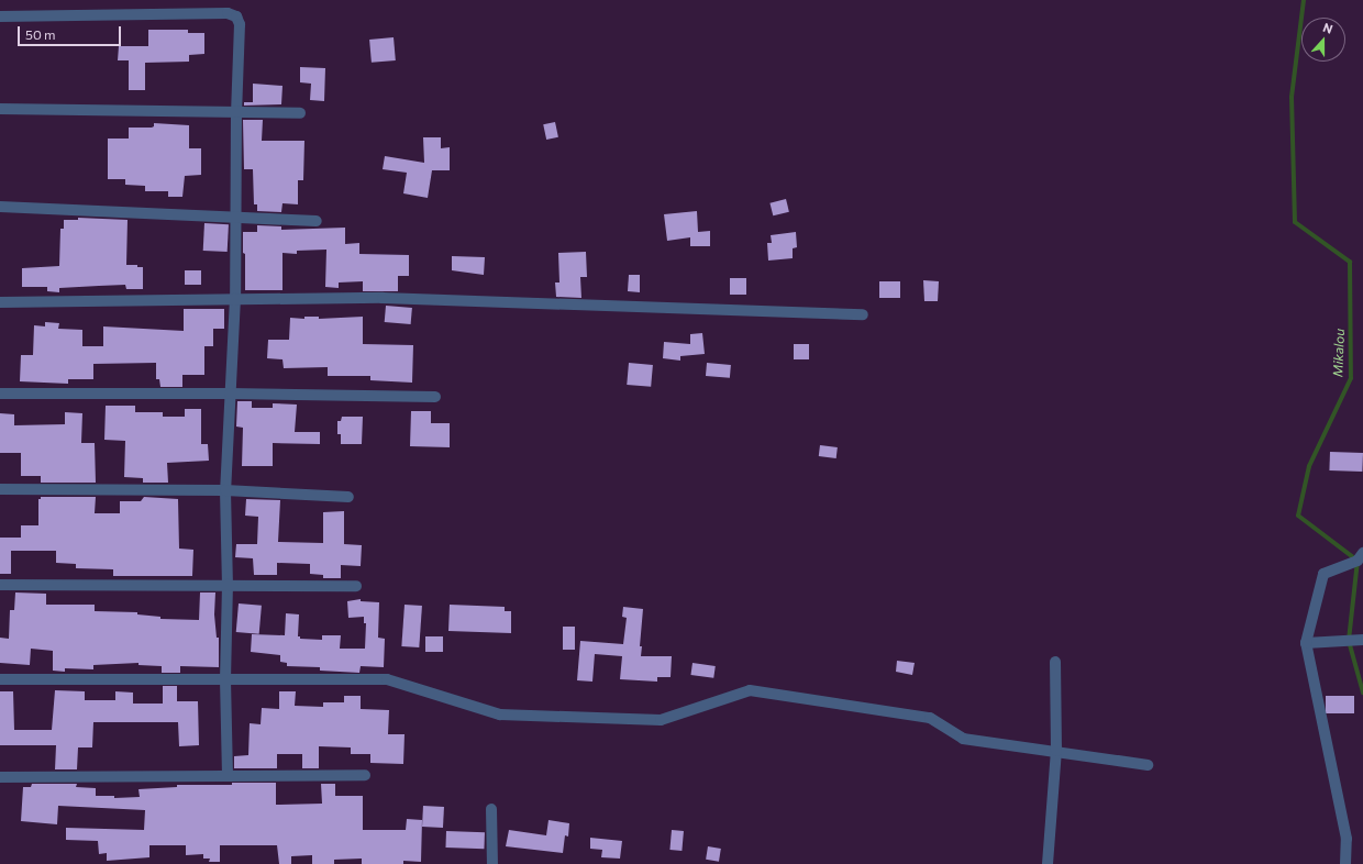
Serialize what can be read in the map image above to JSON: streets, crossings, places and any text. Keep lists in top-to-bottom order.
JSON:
{
  "water": ["Mikalou"],
  "scale_bar": "50 m",
  "north": "top"
}
